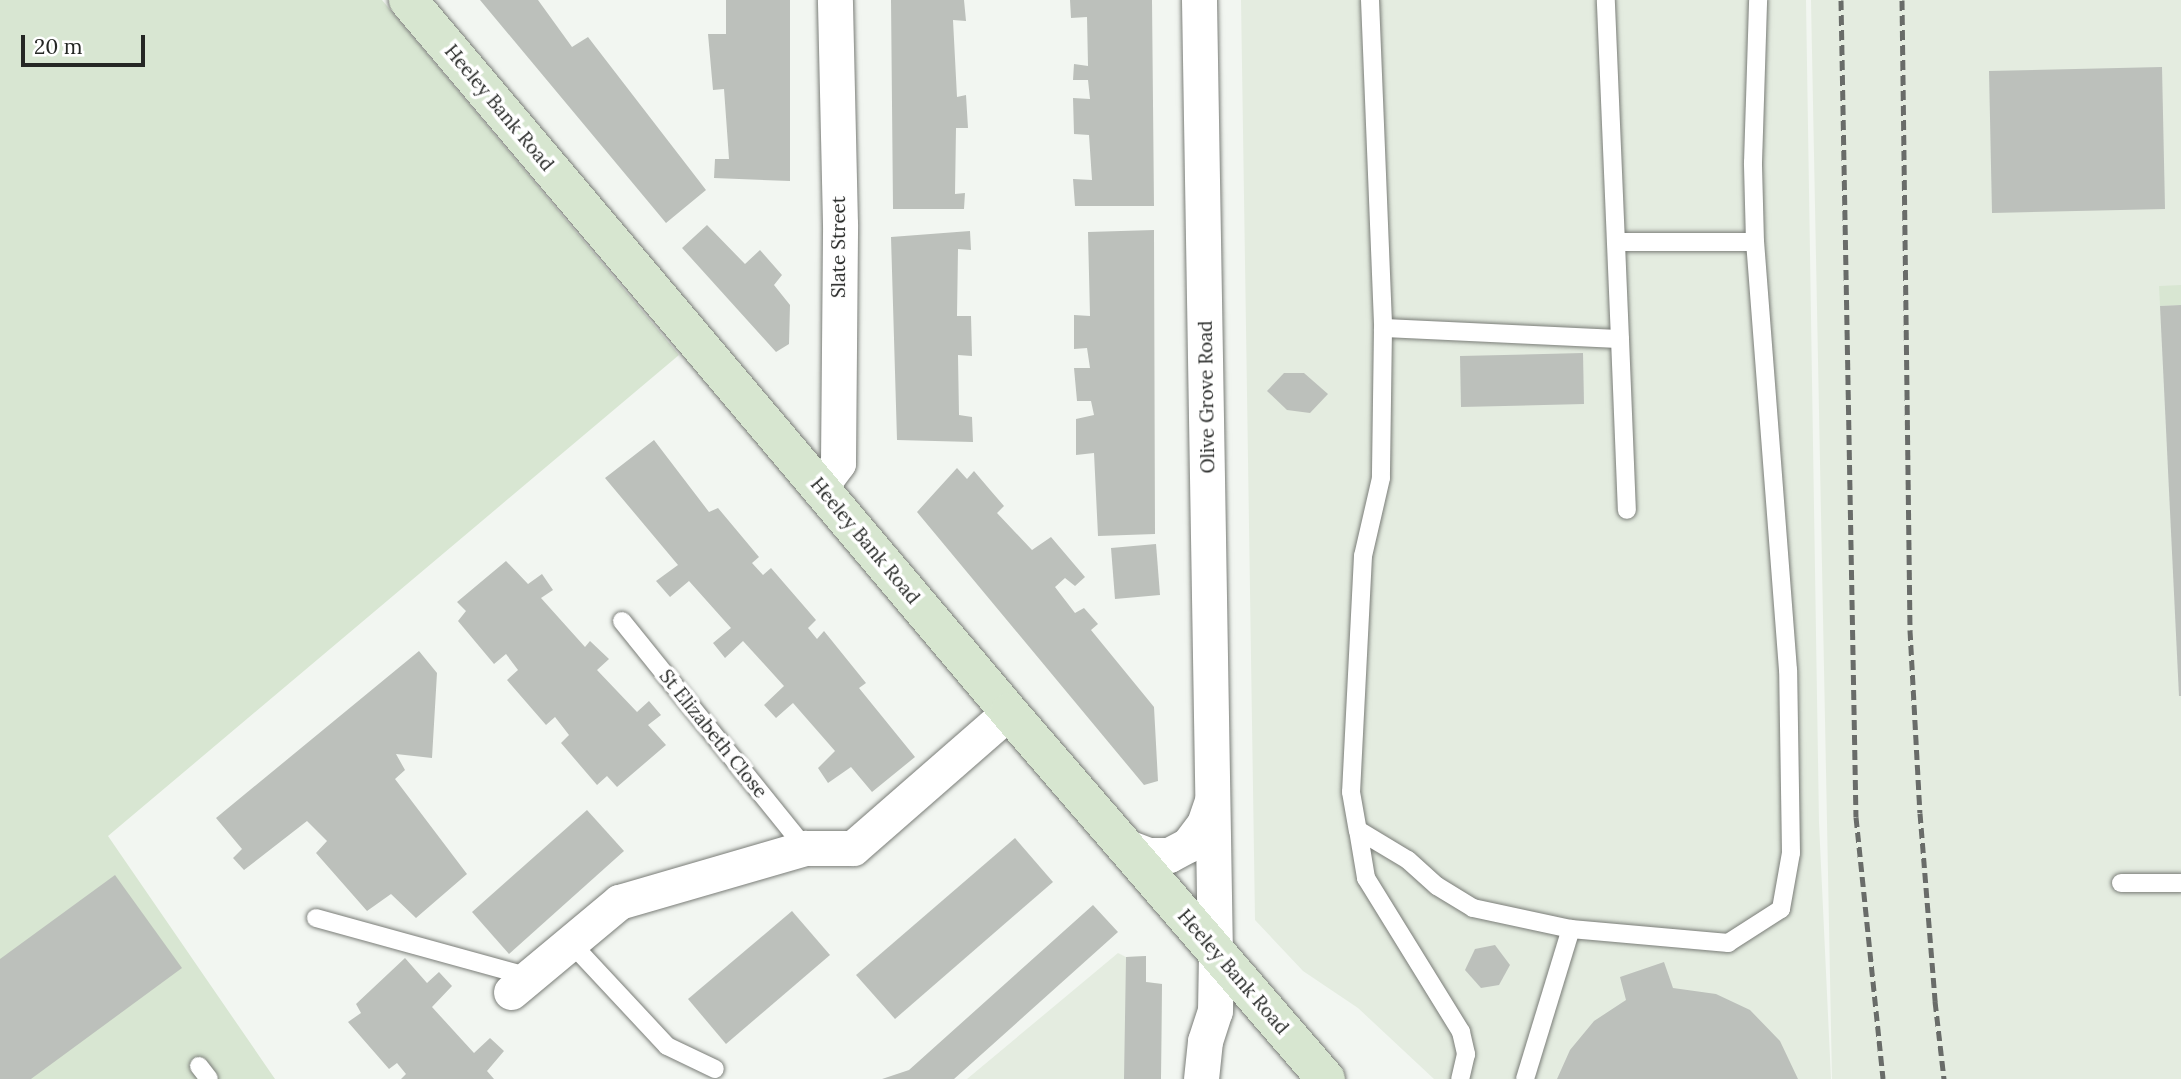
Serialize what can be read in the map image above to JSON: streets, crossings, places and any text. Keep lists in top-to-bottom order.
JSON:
{
  "streets": {
    "street": ["Heeley Bank Road", "Slate Street", "Olive Grove Road"],
    "lane": ["St Elizabeth Close"]
  },
  "crossings": [
    ["Heeley Bank Road", "Slate Street"],
    ["Heeley Bank Road", "Olive Grove Road"]
  ],
  "scale_bar": "20 m"
}
